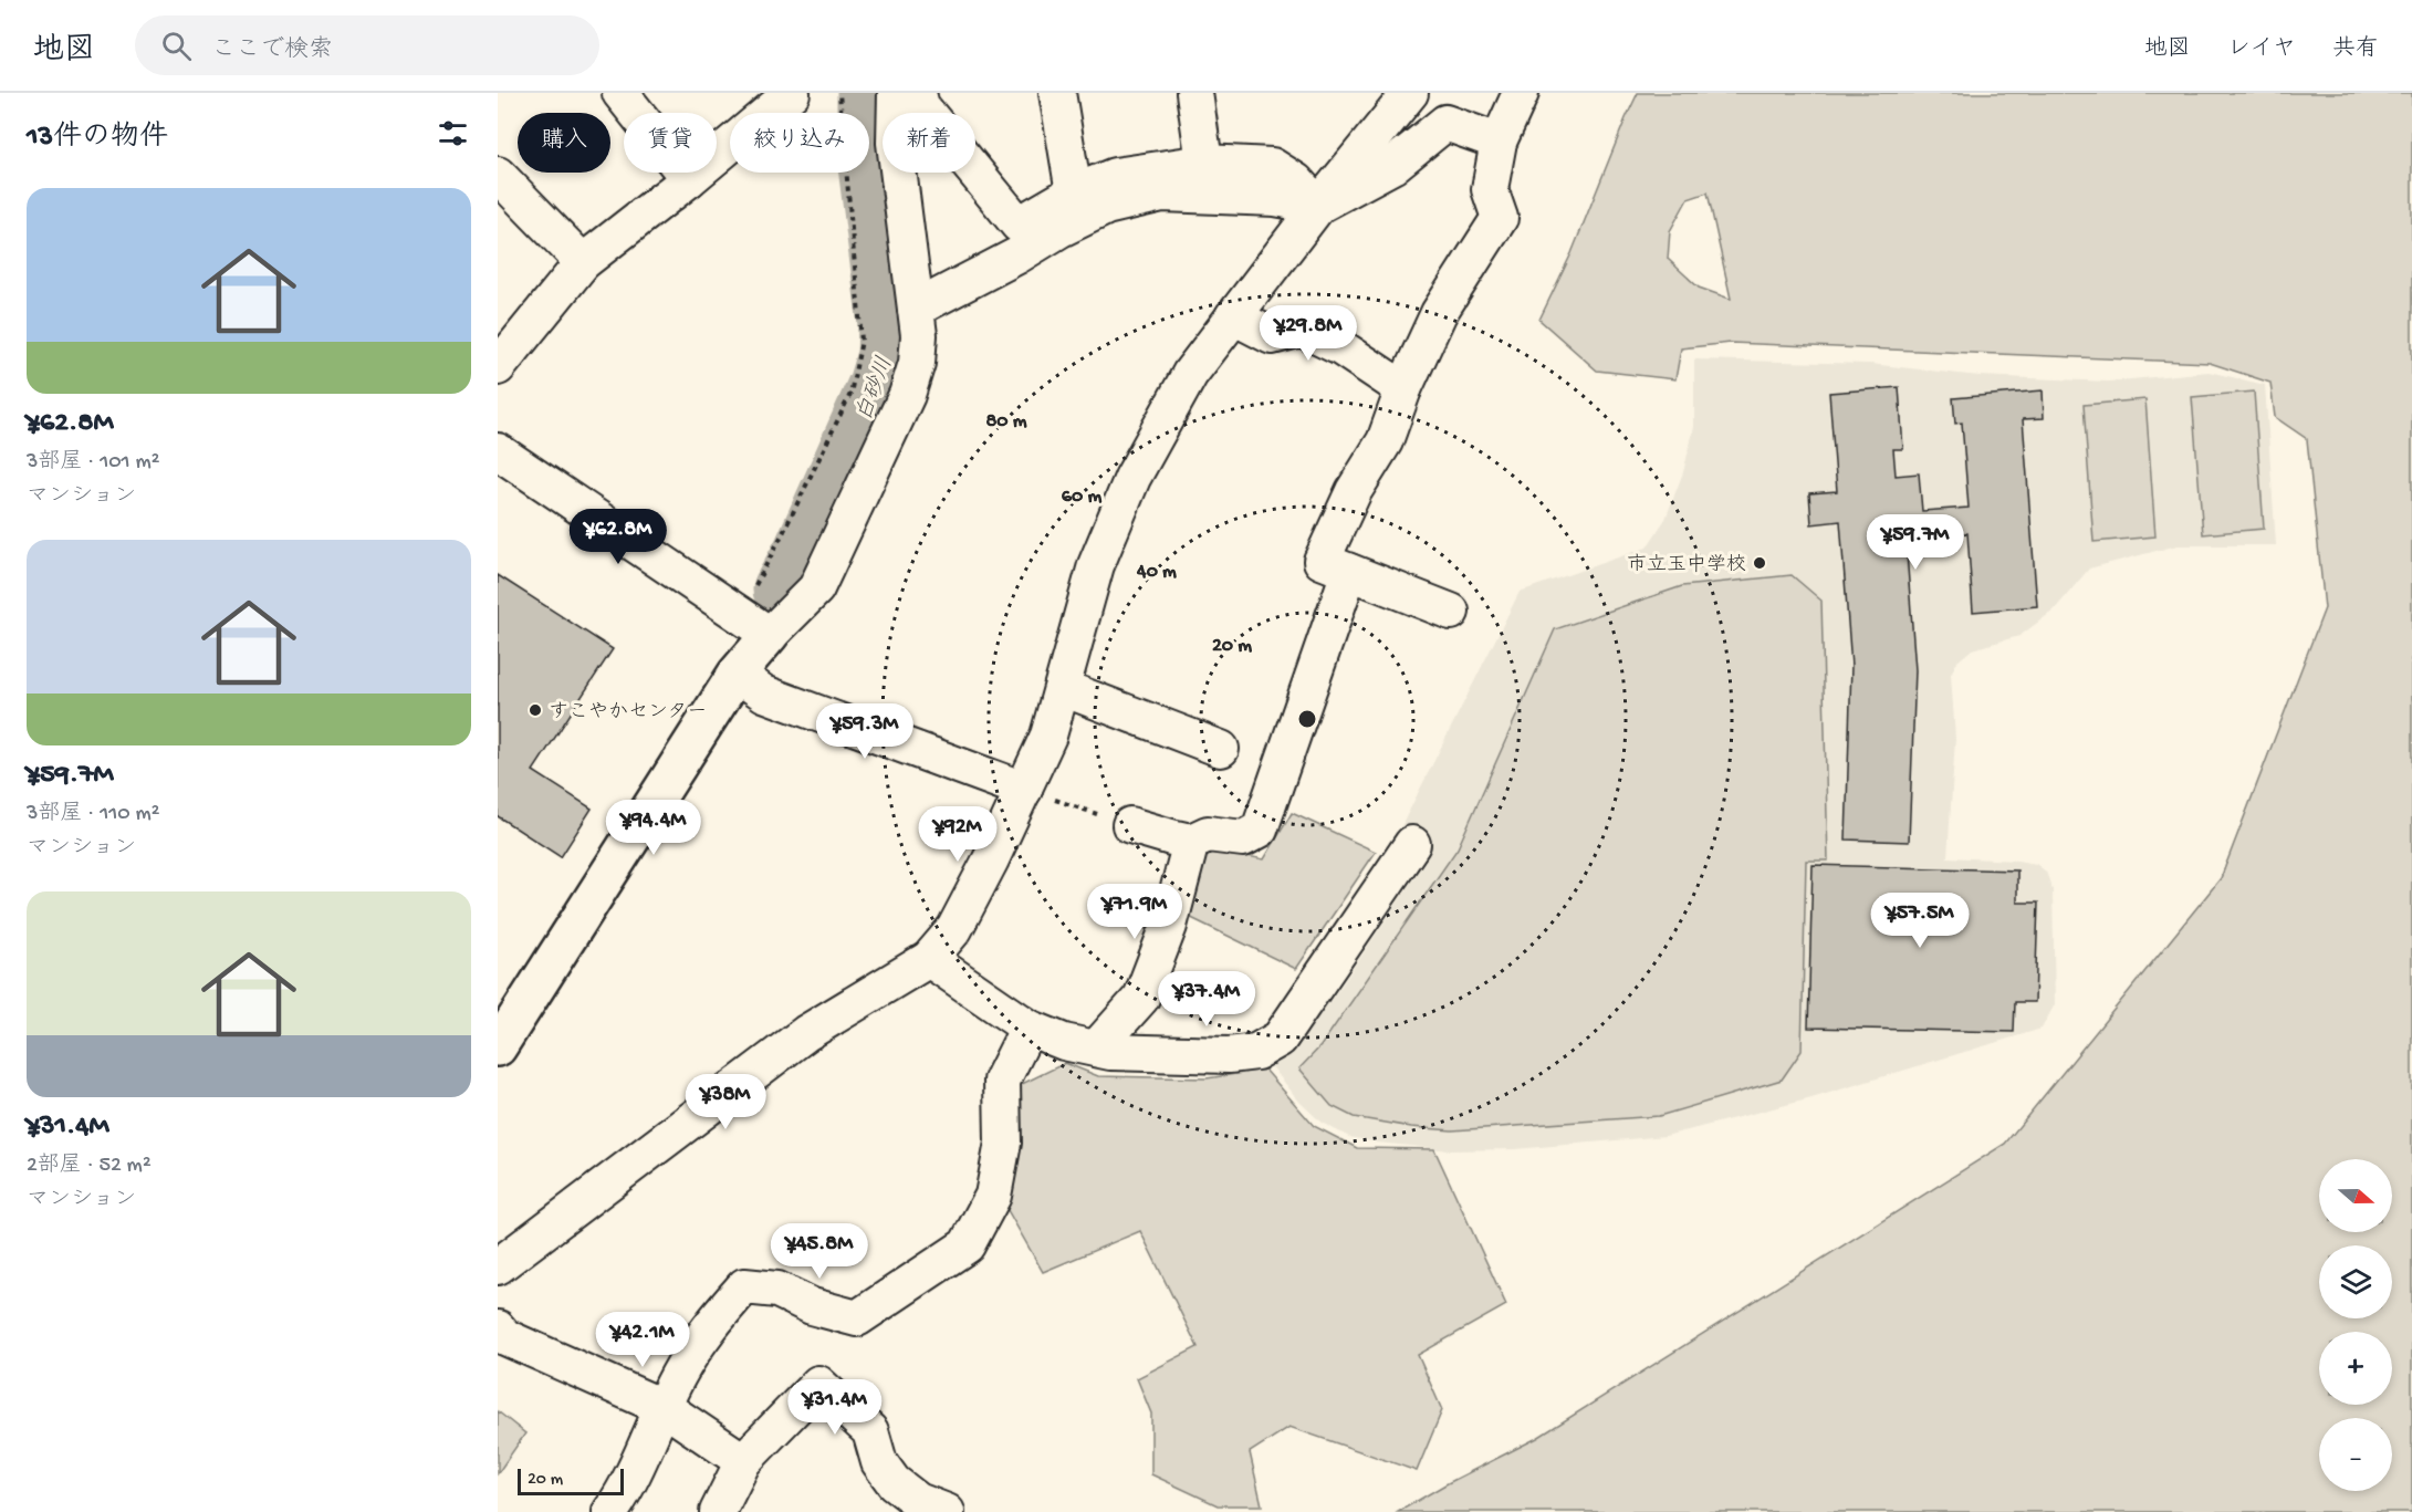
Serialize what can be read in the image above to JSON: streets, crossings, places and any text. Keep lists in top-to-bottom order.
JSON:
{
  "water": ["白砂川"],
  "places": ["市立玉中学校", "すこやかセンター"],
  "scale_bar": "20 m",
  "north": "right",
  "page": {
    "header": "地図",
    "search": "ここで検索",
    "nav": ["地図", "レイヤ", "共有"],
    "heading": "13件の物件",
    "chip": [
      "購入",
      "賃貸",
      "絞り込み",
      "新着"
    ],
    "list": [
      {
        "name": "¥62.8M",
        "note": "3部屋 · 101 m² · マンション"
      },
      {
        "name": "¥59.7M",
        "note": "3部屋 · 110 m² · マンション"
      },
      {
        "name": "¥31.4M",
        "note": "2部屋 · 52 m² · マンション"
      }
    ],
    "price": [
      "¥29.8M",
      "¥62.8M",
      "¥59.7M",
      "¥59.3M",
      "¥94.4M",
      "¥92M",
      "¥71.9M",
      "¥57.5M",
      "¥37.4M",
      "¥38M",
      "¥45.8M",
      "¥42.1M",
      "¥31.4M"
    ],
    "map_buttons": ["+", "−"],
    "scale": "20 m"
  },
  "rings": [
    "80 m",
    "60 m",
    "40 m",
    "20 m"
  ]
}
